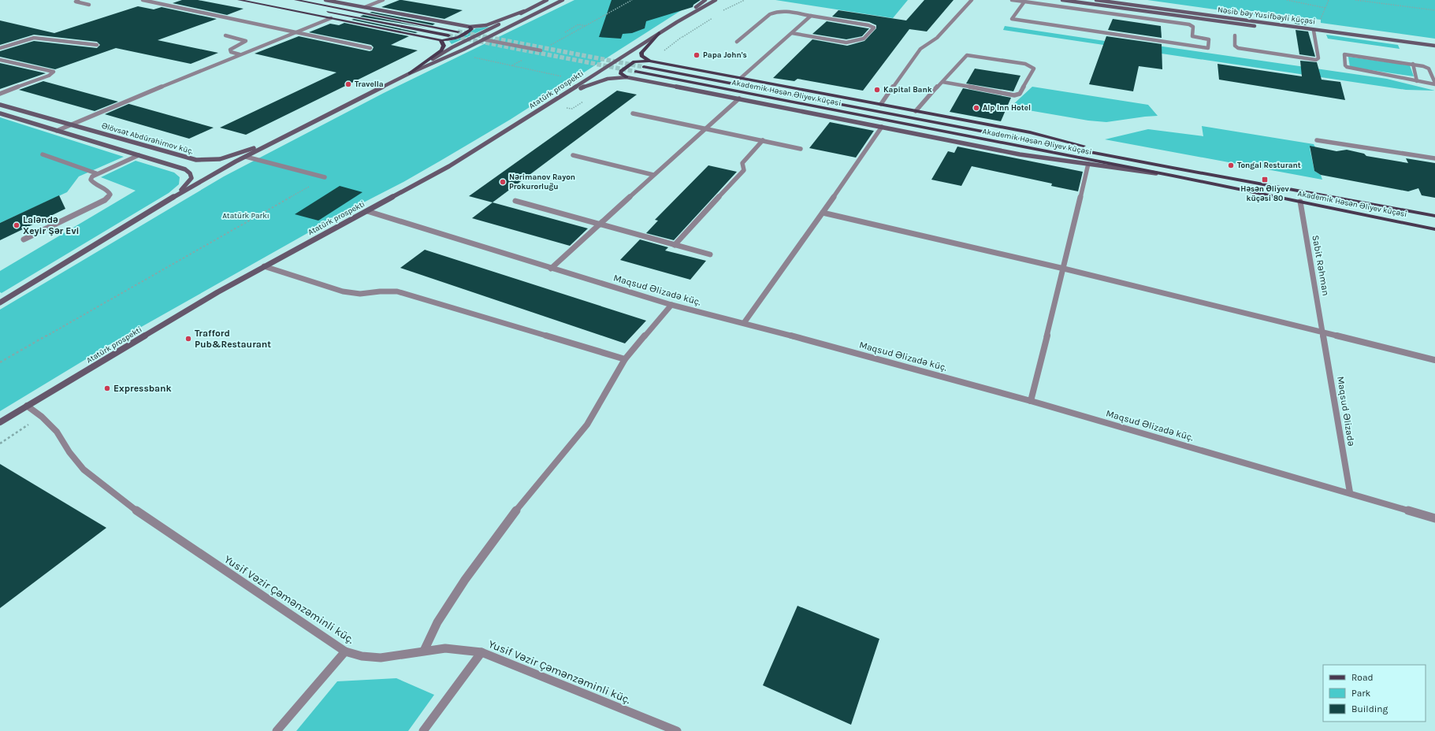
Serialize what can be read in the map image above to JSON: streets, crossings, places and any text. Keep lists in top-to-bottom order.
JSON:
{
  "streets": {
    "main road": [
      "Nəsib bəy Yusifbəyli küçəsi",
      "Atatürk prospekti",
      "Akademik Həsən Əliyev küçəsi",
      "Əlövsət Abdürəhimov küç."
    ],
    "street": [
      "Sabit Rəhman",
      "Maqsud Əlizadə küç.",
      "Maqsud Əlizadə",
      "Yusif Vəzir Çəmənzəminli küç."
    ]
  },
  "crossings": [
    ["Atatürk prospekti", "Maqsud Əlizadə küç."],
    ["Atatürk prospekti", "Yusif Vəzir Çəmənzəminli küç."],
    ["Akademik Həsən Əliyev küçəsi", "Sabit Rəhman"],
    ["Sabit Rəhman", "Maqsud Əlizadə"],
    ["Maqsud Əlizadə küç.", "Maqsud Əlizadə"]
  ],
  "parks": ["Atatürk Parkı"],
  "places": {
    "other": [
      "Papa John's",
      "Travella",
      "Kapital Bank",
      "Alp Inn Hotel",
      "Tongal Resturant",
      "Nərimanov Rayon Prokurorluğu",
      "Laləndə Xeyir Şər Evi",
      "Trafford Pub&Restaurant",
      "Expressbank"
    ],
    "transit": ["Həsən Əliyev küçəsi 80"]
  },
  "legend": ["Road", "Park", "Building"]
}
